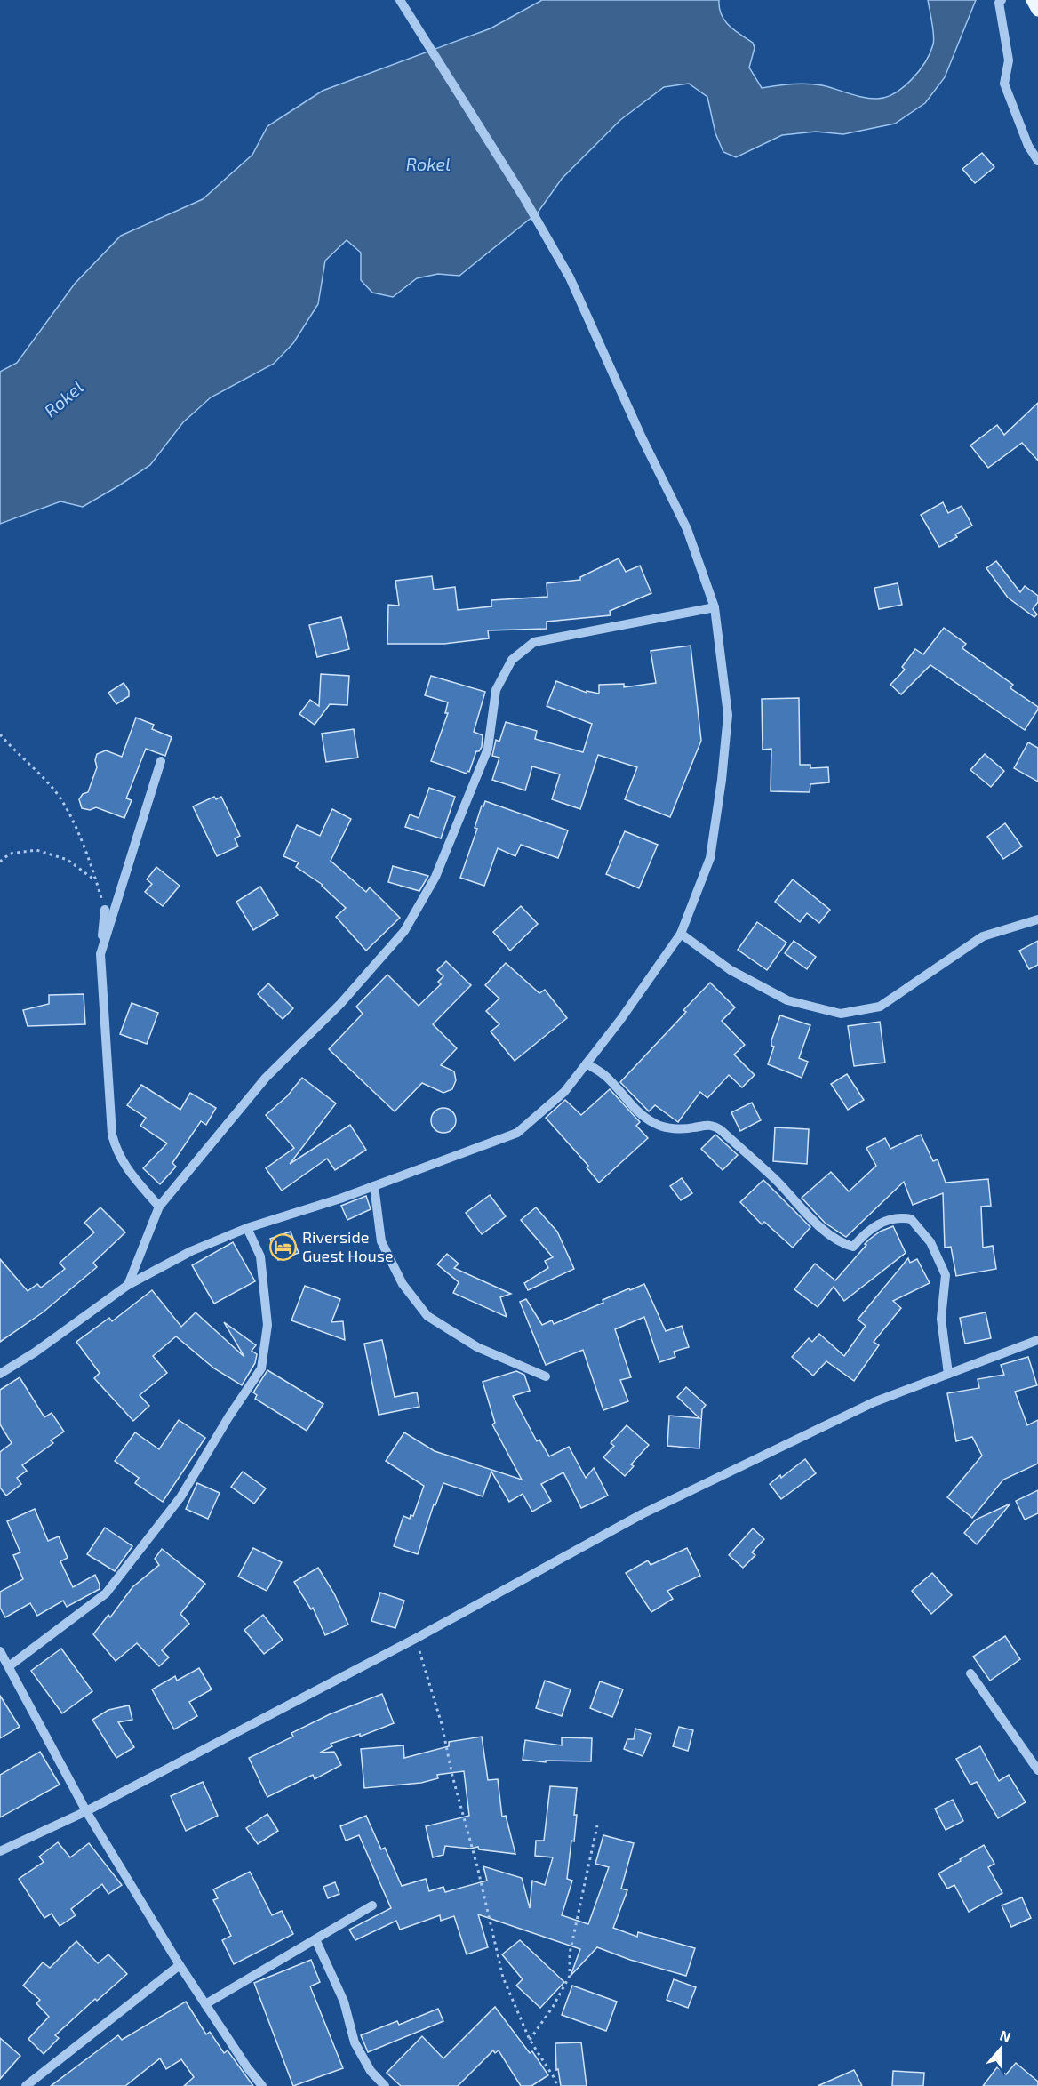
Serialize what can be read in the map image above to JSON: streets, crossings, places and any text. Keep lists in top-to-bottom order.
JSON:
{
  "water": ["Rokel"],
  "places": {
    "hotel": ["Riverside Guest House"]
  },
  "north": "top"
}
